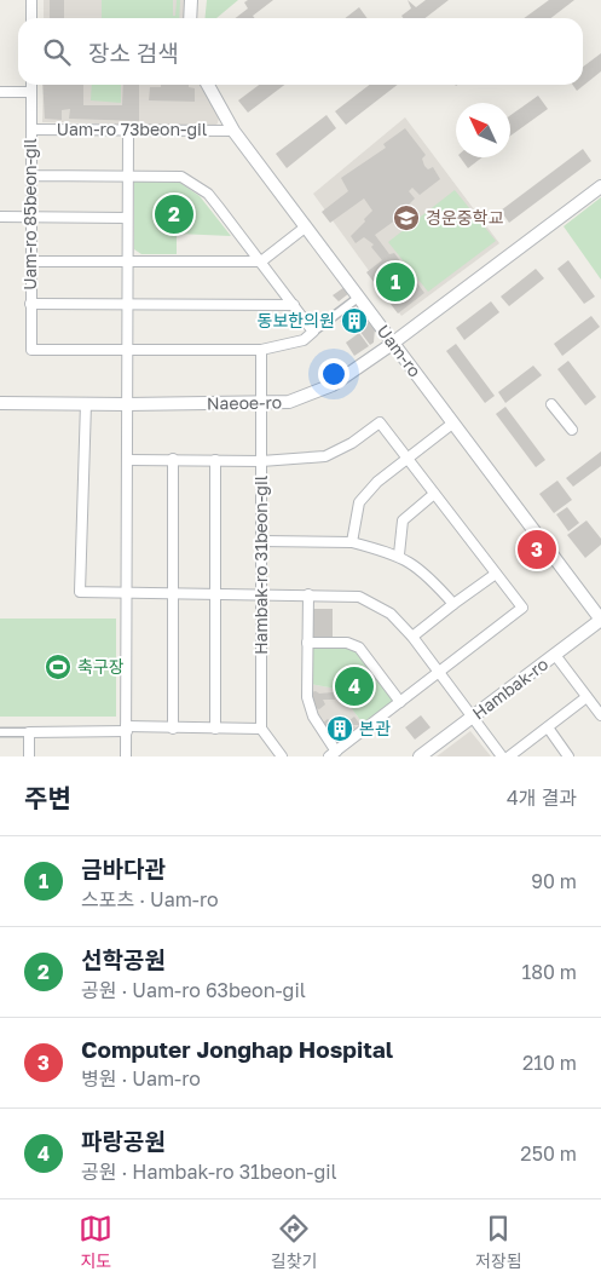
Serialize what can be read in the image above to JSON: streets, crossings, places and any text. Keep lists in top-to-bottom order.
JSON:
{
  "streets": {
    "street": [
      "Uam-ro 73beon-gil",
      "Uam-ro 85beon-gil",
      "Uam-ro",
      "Naeoe-ro",
      "Hambak-ro 31beon-gil",
      "Hambak-ro"
    ]
  },
  "crossings": [
    ["Uam-ro 73beon-gil", "Uam-ro 85beon-gil"],
    ["Uam-ro 73beon-gil", "Uam-ro"],
    ["Uam-ro", "Naeoe-ro"],
    ["Uam-ro", "Hambak-ro"],
    ["Naeoe-ro", "Hambak-ro 31beon-gil"]
  ],
  "places": {
    "school or university": ["경운중학교"],
    "building": ["동보한의원", "본관"],
    "sports": ["축구장"]
  },
  "north": "top left",
  "page": {
    "search": "장소 검색",
    "pins": [
      "2",
      "1",
      "3",
      "4"
    ],
    "heading": ["주변", "4개 결과"],
    "list": [
      {
        "mark": "1",
        "name": "금바다관",
        "note": "스포츠 · Uam-ro",
        "value": "90 m"
      },
      {
        "mark": "2",
        "name": "선학공원",
        "note": "공원 · Uam-ro 63beon-gil",
        "value": "180 m"
      },
      {
        "mark": "3",
        "name": "Computer Jonghap Hospital",
        "note": "병원 · Uam-ro",
        "value": "210 m"
      },
      {
        "mark": "4",
        "name": "파랑공원",
        "note": "공원 · Hambak-ro 31beon-gil",
        "value": "250 m"
      }
    ],
    "nav": ["지도", "길찾기", "저장됨"]
  }
}
